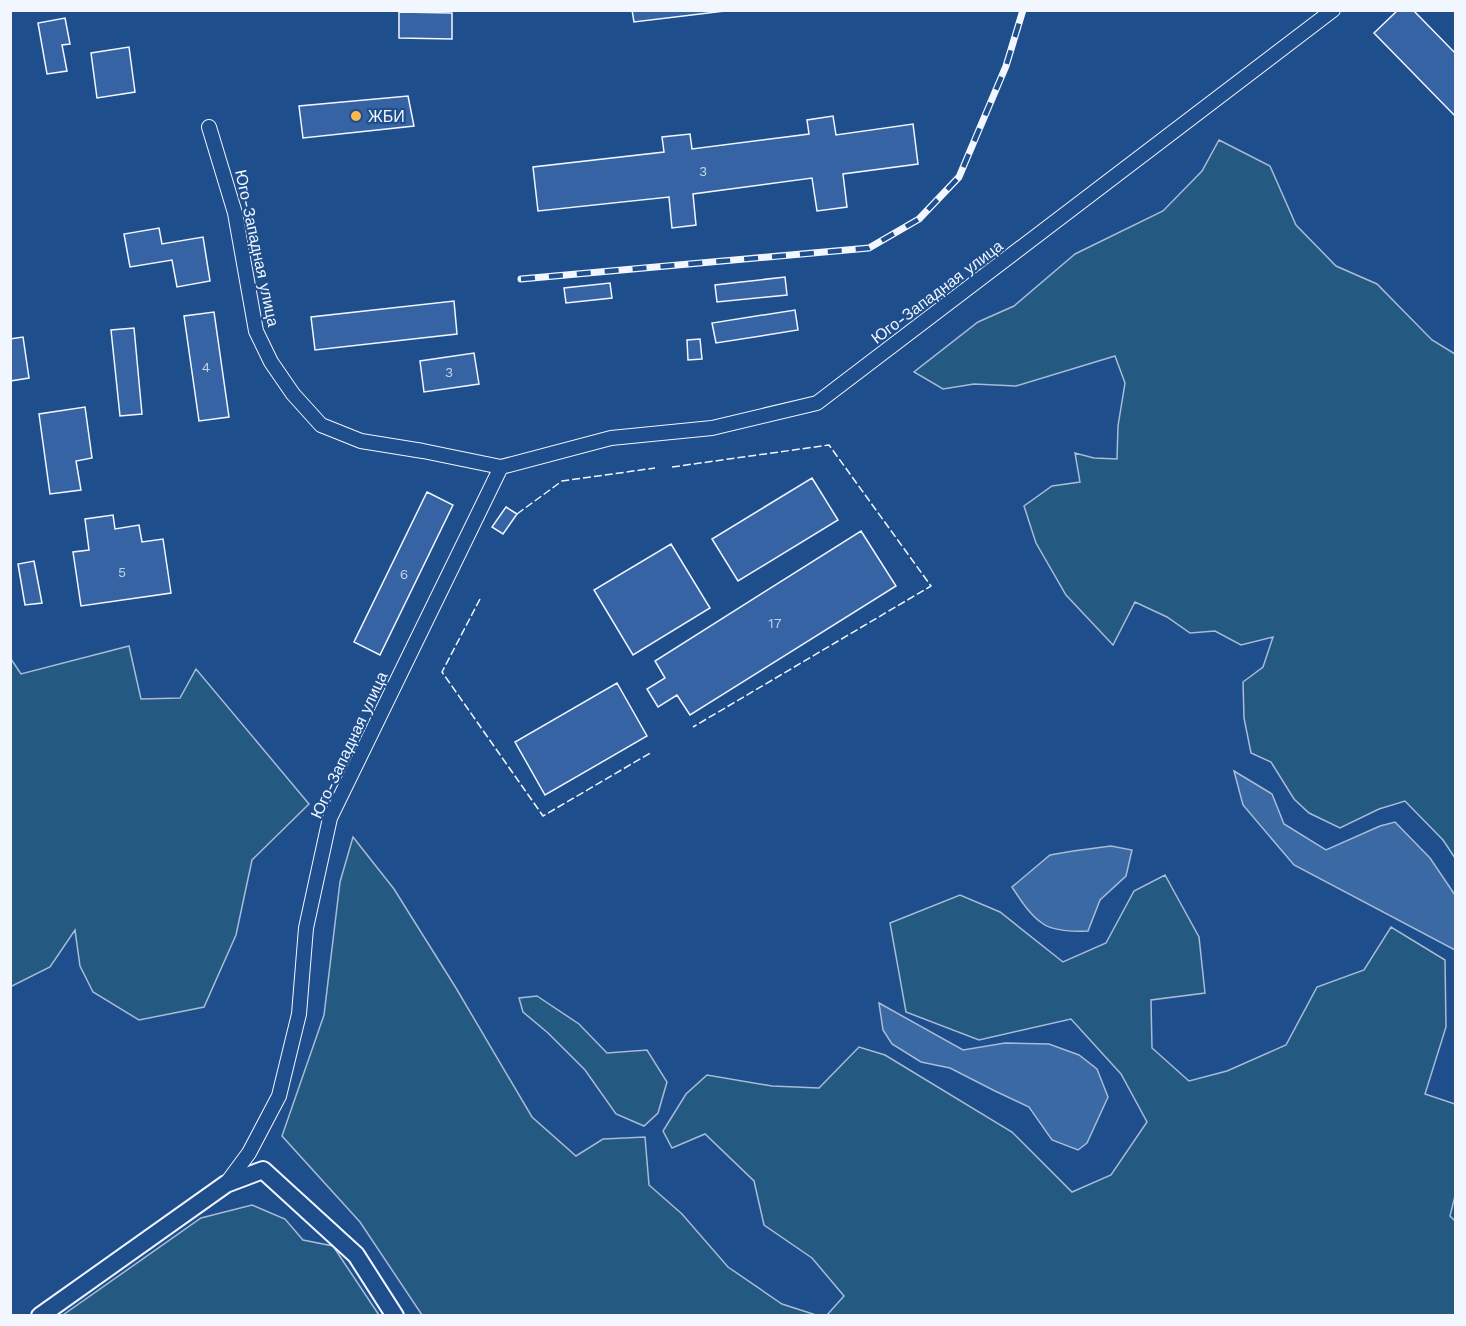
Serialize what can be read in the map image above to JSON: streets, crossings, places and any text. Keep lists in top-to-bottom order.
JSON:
{
  "streets": {
    "street": ["Юго-Западная улица"]
  },
  "places": ["ЖБИ"],
  "house_numbers": [
    "3",
    "4",
    "3",
    "5",
    "6",
    "17"
  ]
}
